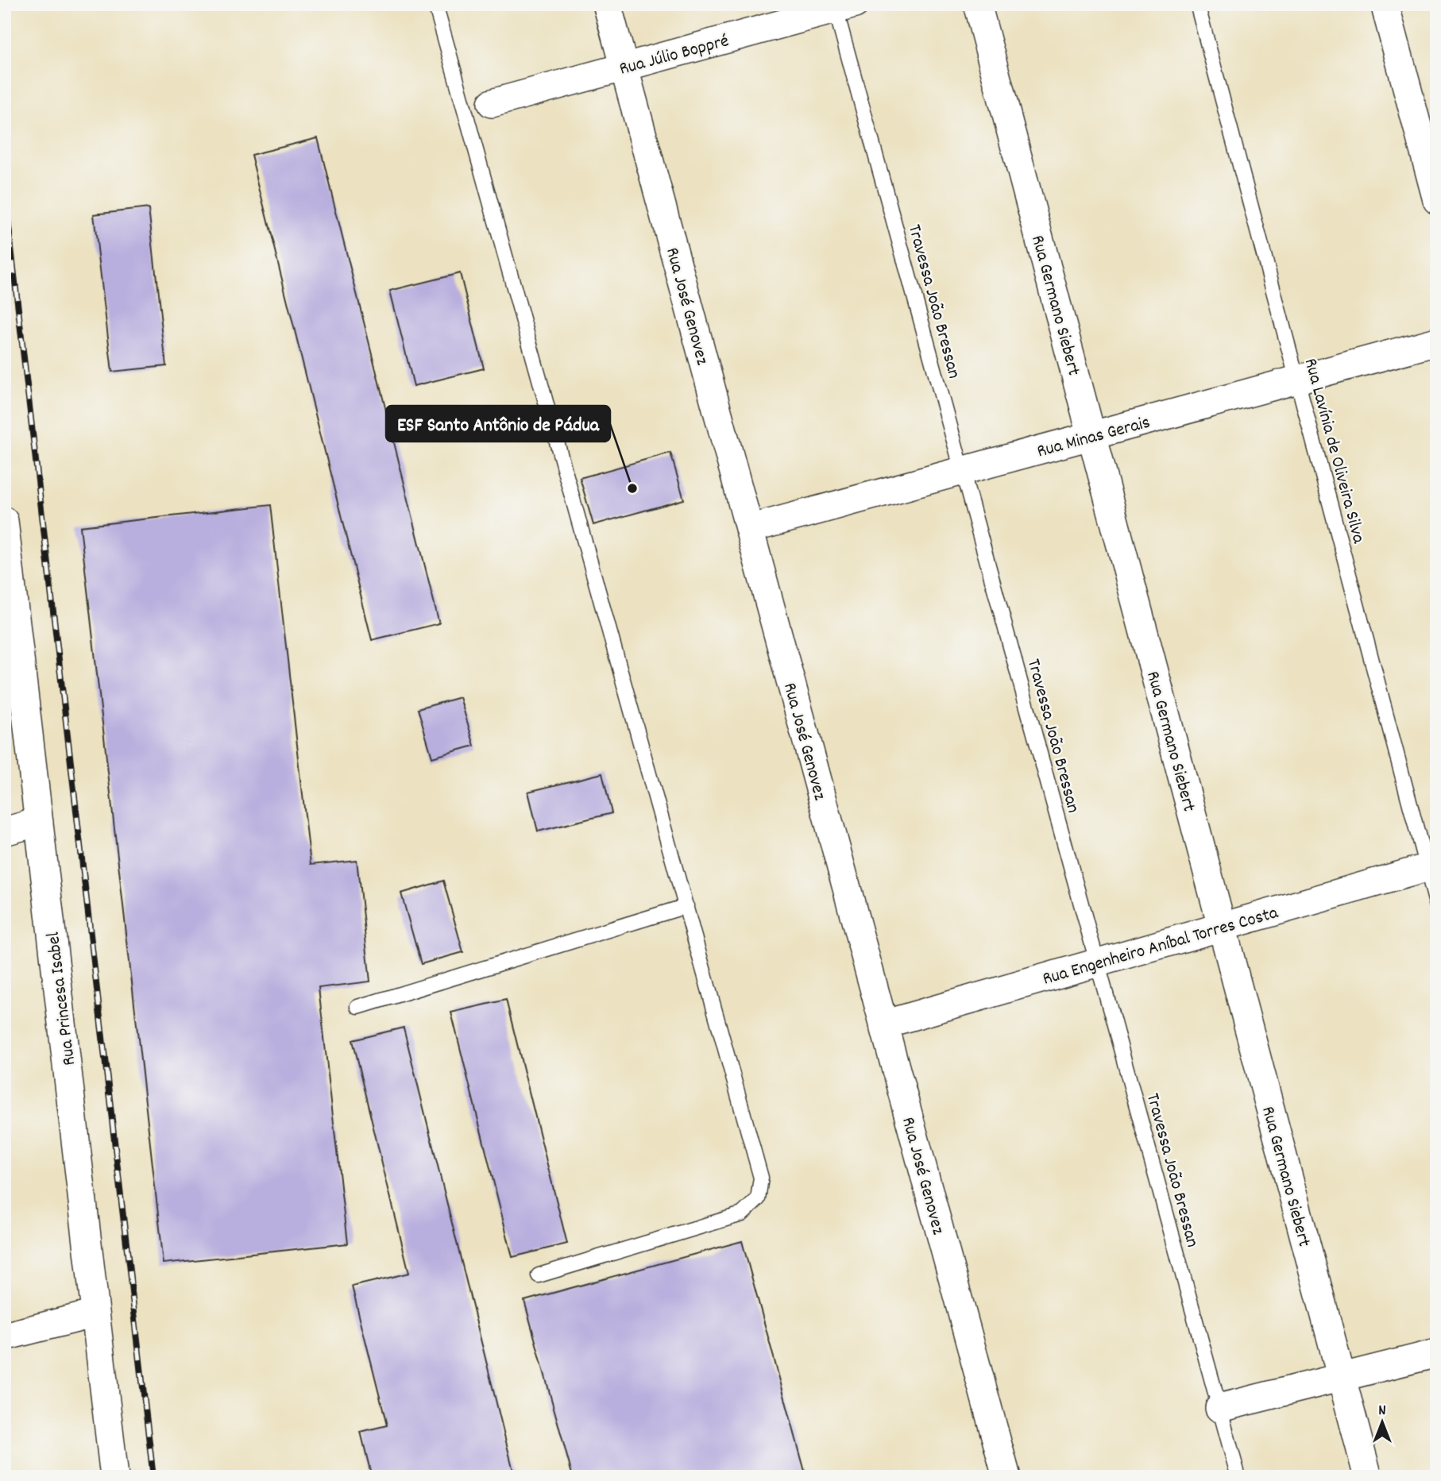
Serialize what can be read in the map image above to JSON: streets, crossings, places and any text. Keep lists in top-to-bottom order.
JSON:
{
  "streets": {
    "street": [
      "Rua Júlio Boppré",
      "Rua Germano Siebert",
      "Rua José Genovez",
      "Rua Minas Gerais",
      "Rua Engenheiro Aníbal Torres Costa",
      "Rua Princesa Isabel"
    ],
    "lane": ["Travessa João Bressan", "Rua Lavínia de Oliveira Silva"]
  },
  "crossings": [
    ["Rua Júlio Boppré", "Travessa João Bressan"],
    ["Rua Júlio Boppré", "Rua José Genovez"],
    ["Travessa João Bressan", "Rua Minas Gerais"],
    ["Travessa João Bressan", "Rua Engenheiro Aníbal Torres Costa"],
    ["Rua Germano Siebert", "Rua Minas Gerais"],
    ["Rua Germano Siebert", "Rua Engenheiro Aníbal Torres Costa"],
    ["Rua José Genovez", "Rua Minas Gerais"],
    ["Rua José Genovez", "Rua Engenheiro Aníbal Torres Costa"],
    ["Rua Minas Gerais", "Rua Lavínia de Oliveira Silva"],
    ["Rua Lavínia de Oliveira Silva", "Rua Engenheiro Aníbal Torres Costa"]
  ],
  "places": ["ESF Santo Antônio de Pádua"],
  "north": "top"
}
